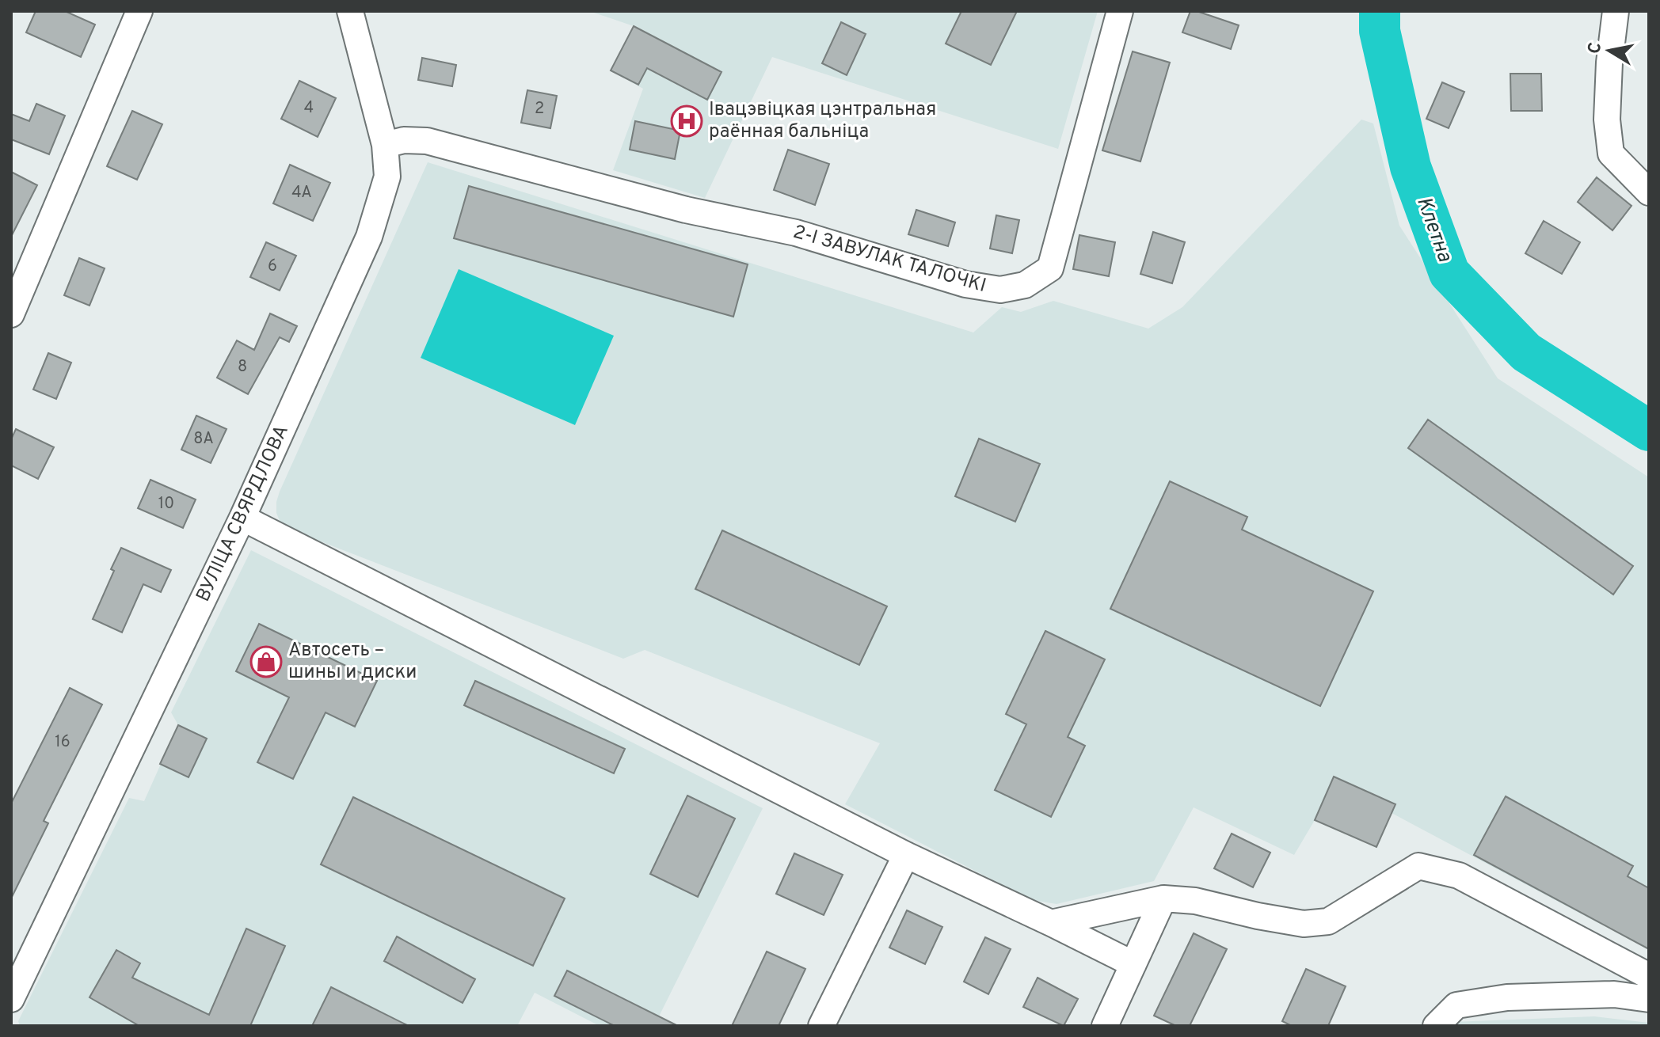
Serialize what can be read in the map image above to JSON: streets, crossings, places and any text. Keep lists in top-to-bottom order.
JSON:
{
  "streets": {
    "street": ["2-І ЗАВУЛАК ТАЛОЧКІ", "ВУЛІЦА СВЯРДЛОВА"]
  },
  "crossings": [
    ["2-І ЗАВУЛАК ТАЛОЧКІ", "ВУЛІЦА СВЯРДЛОВА"]
  ],
  "water": ["Клетна"],
  "places": {
    "hospital": ["Івацэвіцкая цэнтральная раённая бальніца"],
    "shop": ["Автосеть – шины и диски"]
  },
  "house_numbers": [
    "4",
    "2",
    "4А",
    "6",
    "8",
    "8А",
    "10",
    "16"
  ],
  "north": "left"
}
